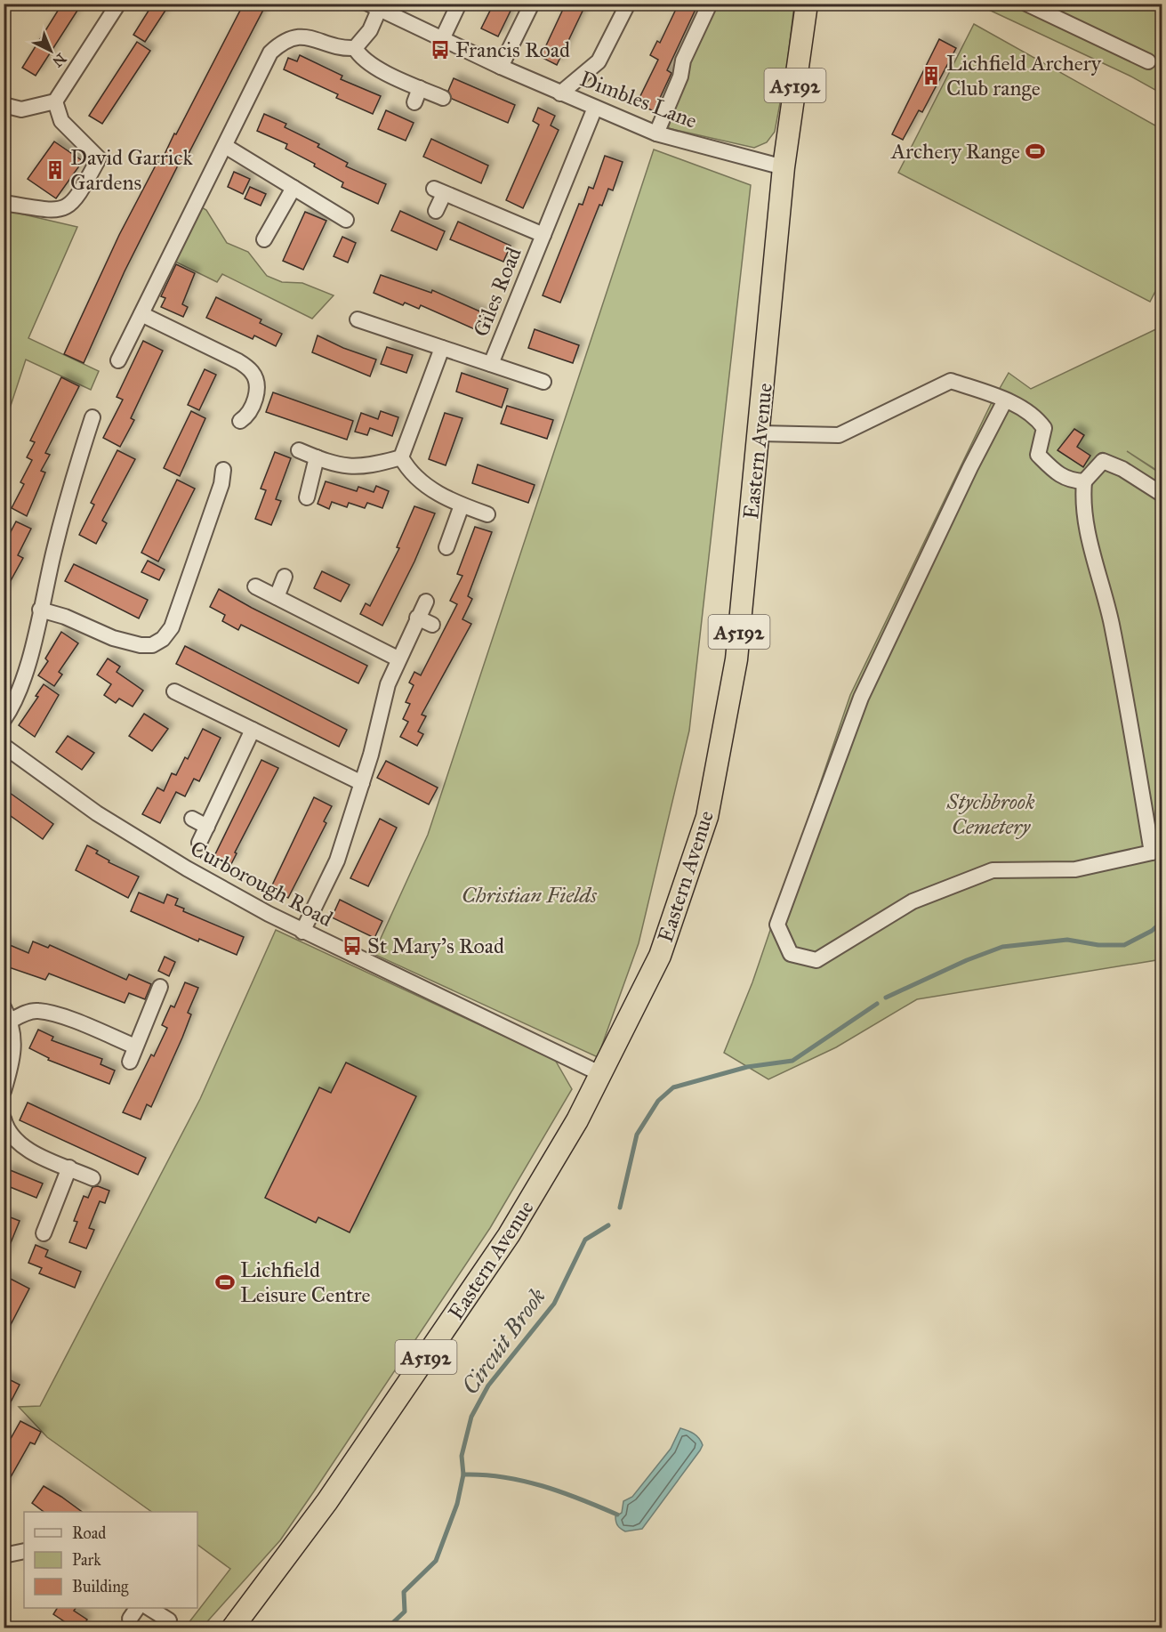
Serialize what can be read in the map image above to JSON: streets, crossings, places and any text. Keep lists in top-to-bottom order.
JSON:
{
  "streets": {
    "highway": ["A5192", "Eastern Avenue"],
    "street": ["Dimbles Lane", "Giles Road", "Curborough Road"]
  },
  "crossings": [
    ["Dimbles Lane", "Giles Road"],
    ["Dimbles Lane", "Eastern Avenue"],
    ["Eastern Avenue", "Curborough Road"]
  ],
  "water": ["Circuit Brook"],
  "parks": ["Stychbrook Cemetery", "Christian Fields"],
  "places": {
    "bus stop": ["Francis Road", "St Mary's Road"],
    "building": ["Lichfield Archery Club range", "David Garrick Gardens"],
    "sports": ["Archery Range", "Lichfield Leisure Centre"]
  },
  "legend": ["Road", "Park", "Building"],
  "north": "bottom right"
}
